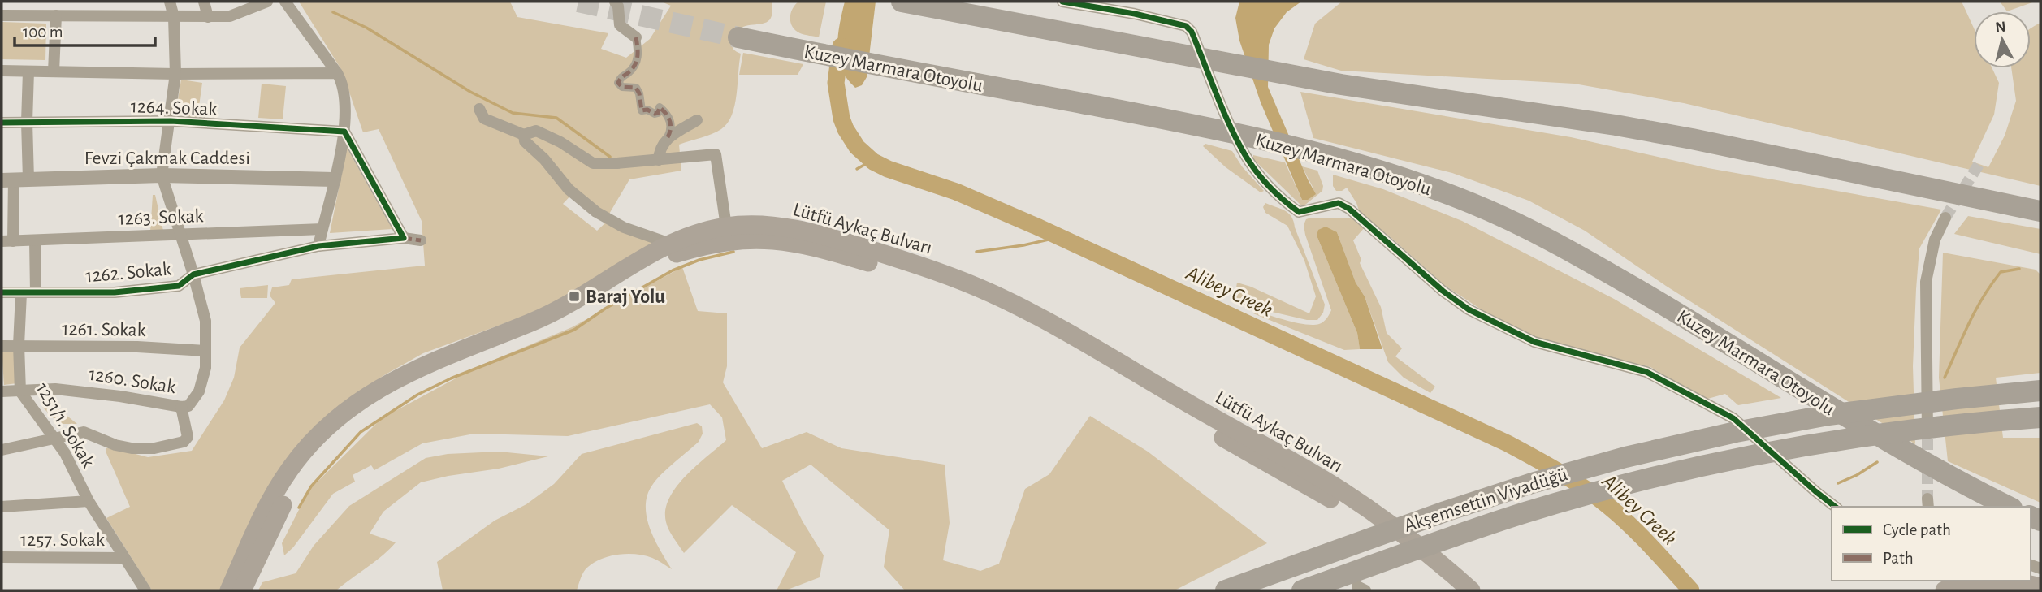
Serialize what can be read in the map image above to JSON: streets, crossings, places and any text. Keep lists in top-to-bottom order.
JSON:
{
  "streets": {
    "highway": ["Kuzey Marmara Otoyolu", "Akşemsettin Viyadüğü"],
    "main road": ["Lütfü Aykaç Bulvarı"],
    "street": [
      "1264. Sokak",
      "Fevzi Çakmak Caddesi",
      "1263. Sokak",
      "1262. Sokak",
      "1261. Sokak",
      "1260. Sokak",
      "1251/1. Sokak",
      "1257. Sokak"
    ]
  },
  "crossings": [
    ["Fevzi Çakmak Caddesi", "1260. Sokak"],
    ["1263. Sokak", "1260. Sokak"],
    ["1262. Sokak", "1260. Sokak"],
    ["1262. Sokak", "1251/1. Sokak"],
    ["1261. Sokak", "1260. Sokak"],
    ["1261. Sokak", "1251/1. Sokak"],
    ["1260. Sokak", "1251/1. Sokak"],
    ["1251/1. Sokak", "1257. Sokak"]
  ],
  "water": ["Alibey Creek"],
  "places": {
    "transit": ["Baraj Yolu"]
  },
  "legend": ["Cycle path", "Path"],
  "scale_bar": "100 m",
  "north": "top"
}
